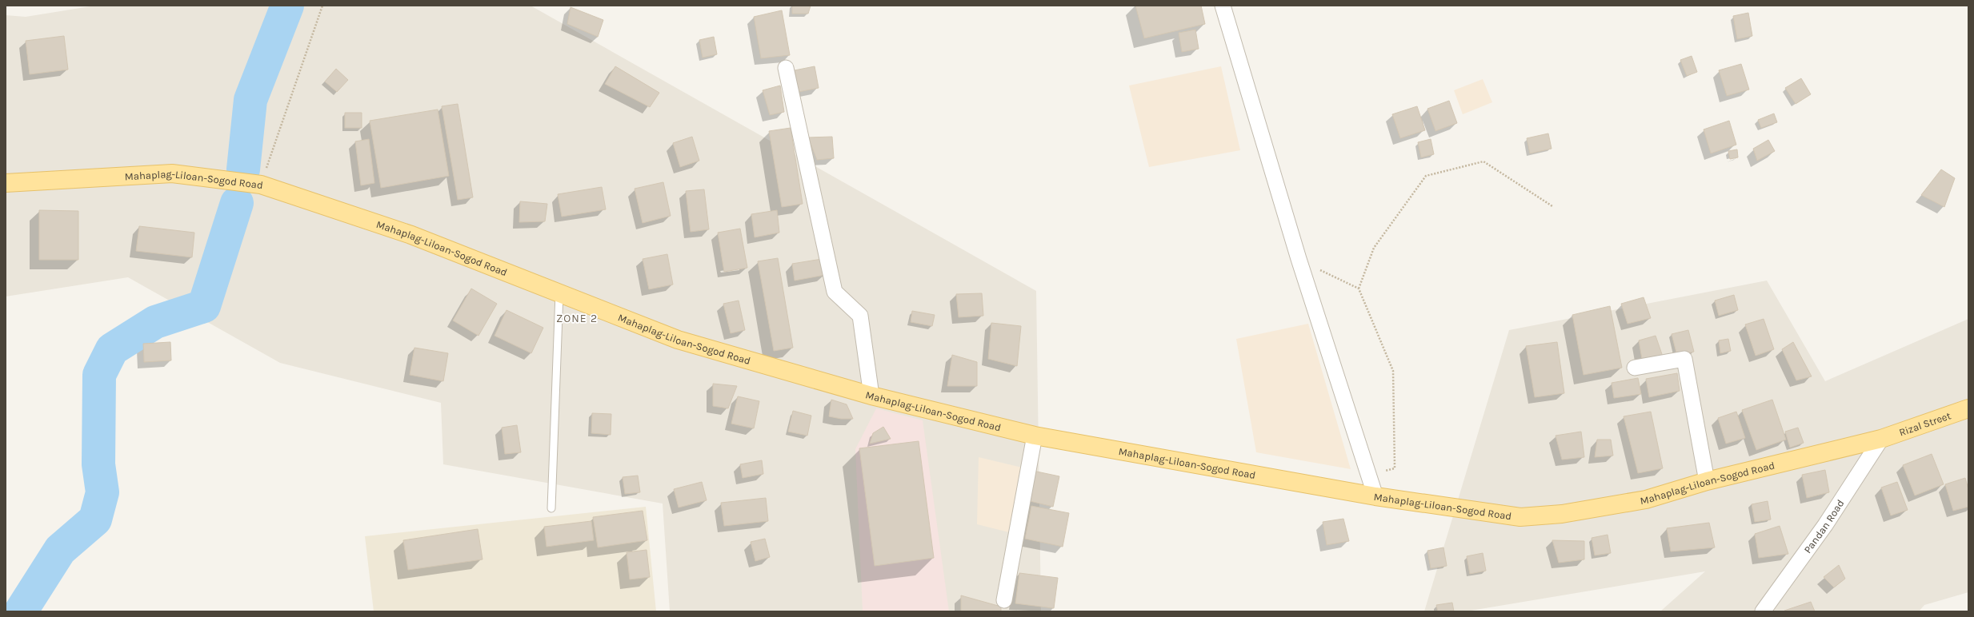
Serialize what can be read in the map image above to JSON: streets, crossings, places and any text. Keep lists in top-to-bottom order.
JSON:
{
  "streets": {
    "main road": ["Mahaplag-Liloan-Sogod Road", "Rizal Street"],
    "street": ["Pandan Road"]
  },
  "crossings": [
    ["Mahaplag-Liloan-Sogod Road", "Rizal Street"],
    ["Mahaplag-Liloan-Sogod Road", "Pandan Road"],
    ["Rizal Street", "Pandan Road"]
  ],
  "districts": ["ZONE 2"]
}
